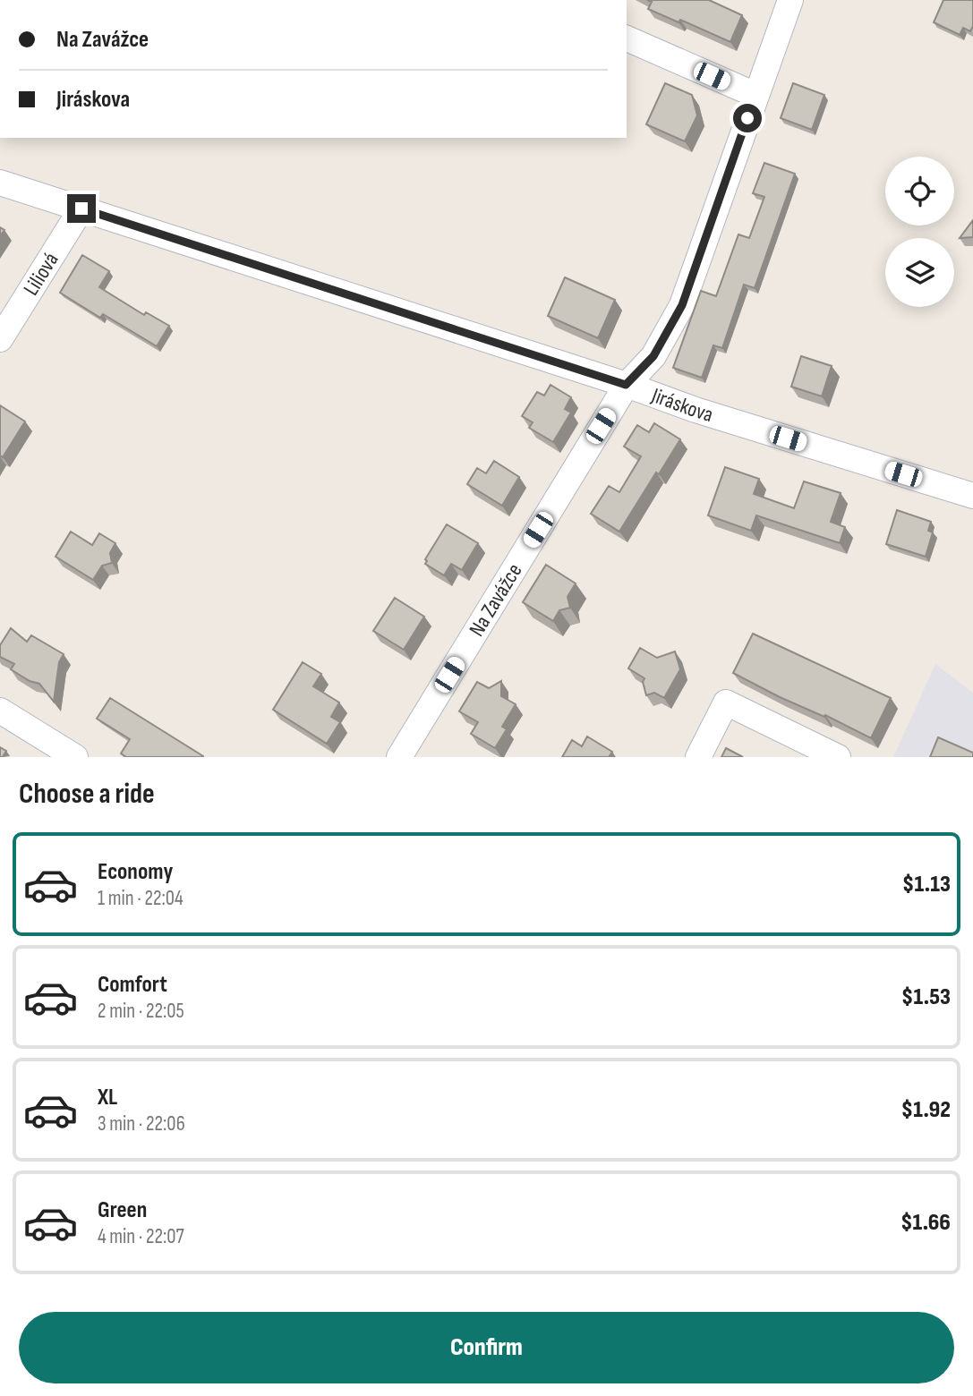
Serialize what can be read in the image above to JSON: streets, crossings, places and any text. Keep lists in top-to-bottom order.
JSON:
{
  "streets": {
    "street": ["Liliová", "Jiráskova", "Na Zavážce"]
  },
  "crossings": [
    ["Liliová", "Jiráskova"],
    ["Jiráskova", "Na Zavážce"]
  ],
  "page": {
    "banner": ["Na Zavážce", "Jiráskova"],
    "heading": "Choose a ride",
    "list": [
      {
        "name": "Economy",
        "note": "1 min · 22:04",
        "value": "$1.13"
      },
      {
        "name": "Comfort",
        "note": "2 min · 22:05",
        "value": "$1.53"
      },
      {
        "name": "XL",
        "note": "3 min · 22:06",
        "value": "$1.92"
      },
      {
        "name": "Green",
        "note": "4 min · 22:07",
        "value": "$1.66"
      }
    ],
    "buttons": "Confirm"
  }
}
